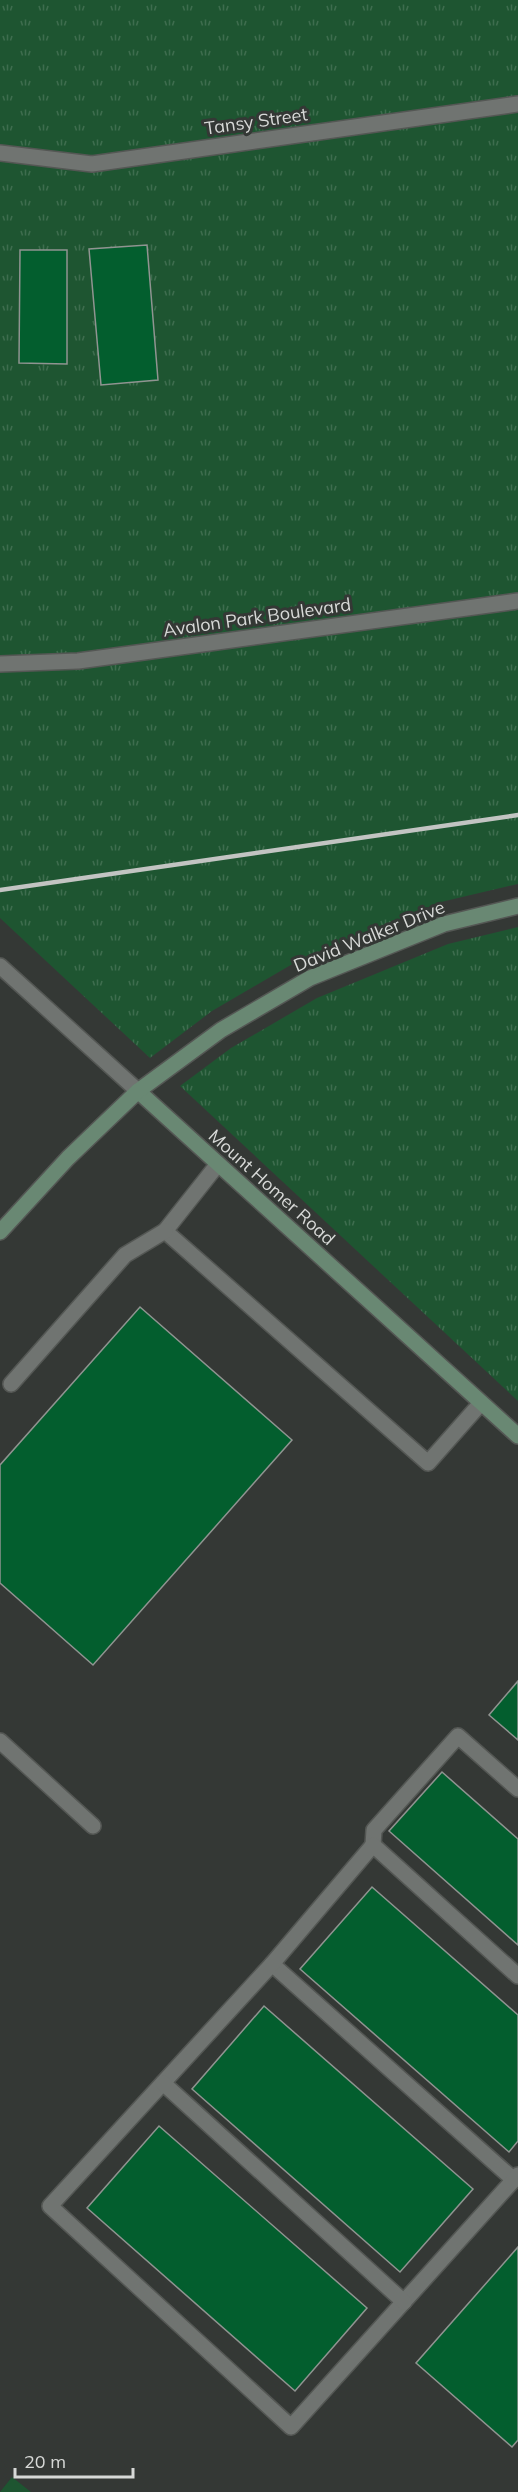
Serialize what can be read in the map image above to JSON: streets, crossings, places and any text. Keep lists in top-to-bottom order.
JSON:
{
  "streets": {
    "street": [
      "Tansy Street",
      "Avalon Park Boulevard",
      "David Walker Drive",
      "Mount Homer Road"
    ]
  },
  "crossings": [
    ["David Walker Drive", "Mount Homer Road"]
  ],
  "scale_bar": "20 m"
}
